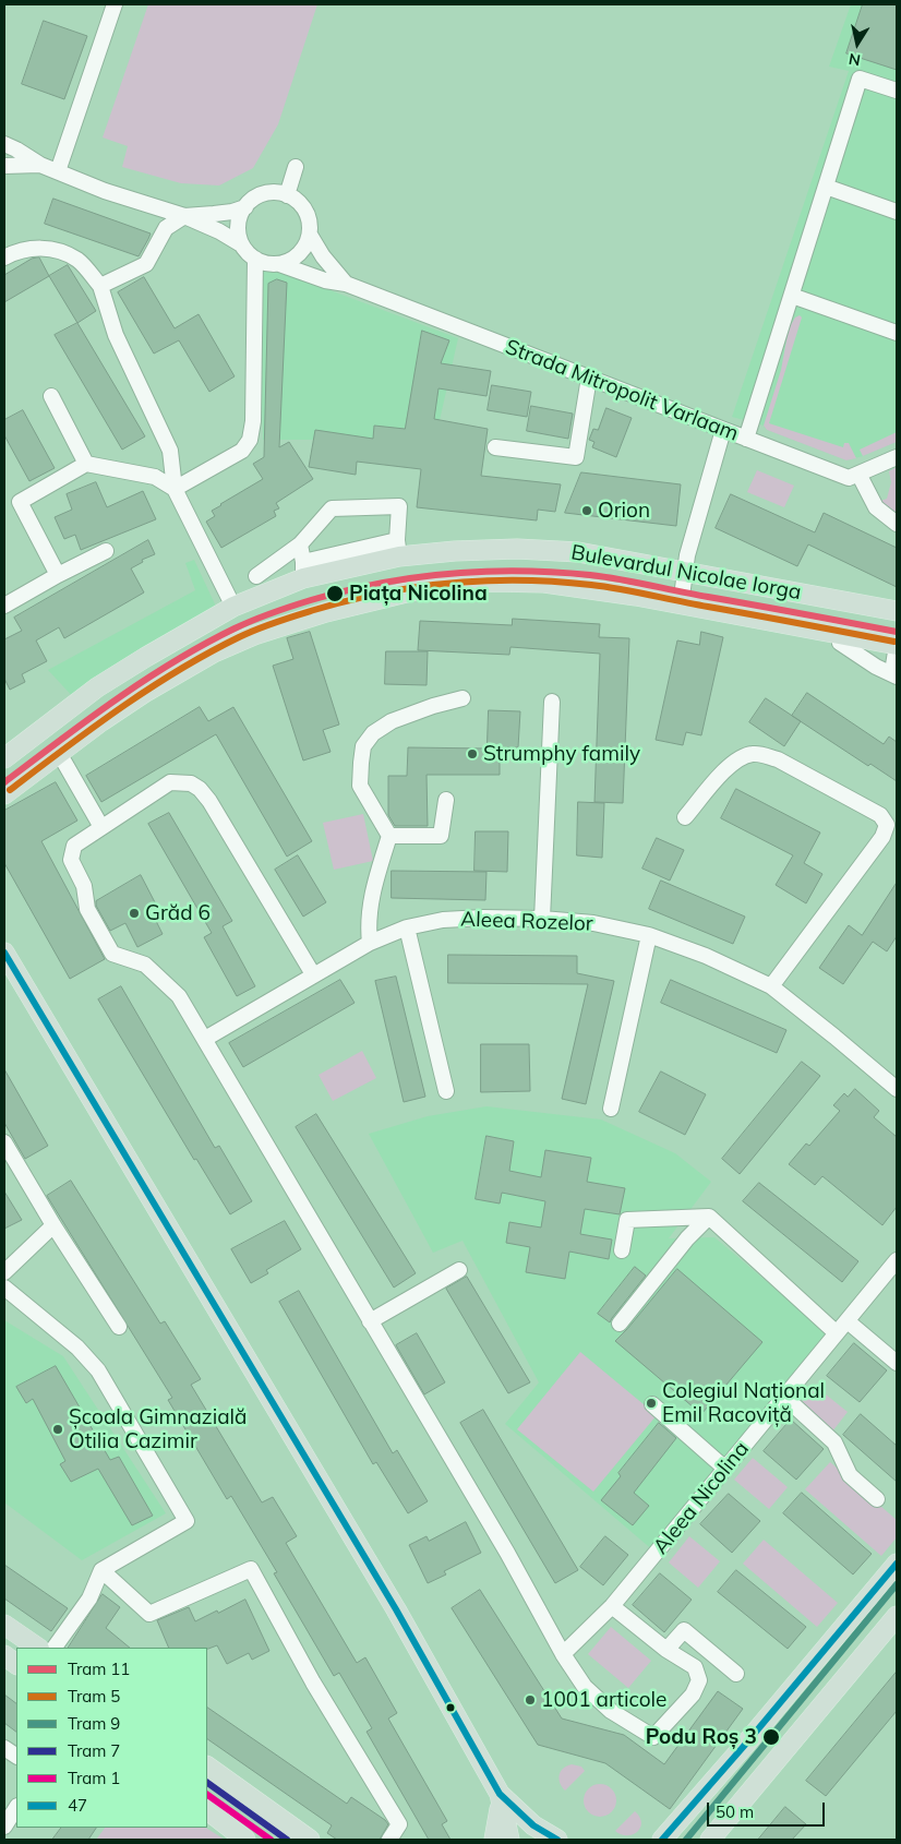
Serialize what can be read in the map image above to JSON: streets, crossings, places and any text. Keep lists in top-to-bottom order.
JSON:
{
  "streets": {
    "main road": ["Bulevardul Nicolae Iorga"],
    "street": ["Strada Mitropolit Varlaam", "Aleea Rozelor", "Aleea Nicolina"]
  },
  "places": [
    "Orion",
    "Piața Nicolina",
    "Strumphy family",
    "Grăd 6",
    "Colegiul Național Emil Racoviță",
    "Școala Gimnazială Otilia Cazimir",
    "1001 articole",
    "Podu Roș 3"
  ],
  "lines": [
    "tram line 11",
    "tram line 5",
    "transit line 47",
    "tram line 9",
    "tram line 7",
    "tram line 1"
  ],
  "legend": [
    "Tram 11",
    "Tram 5",
    "Tram 9",
    "Tram 7",
    "Tram 1",
    "47"
  ],
  "scale_bar": "50 m",
  "north": "bottom"
}
